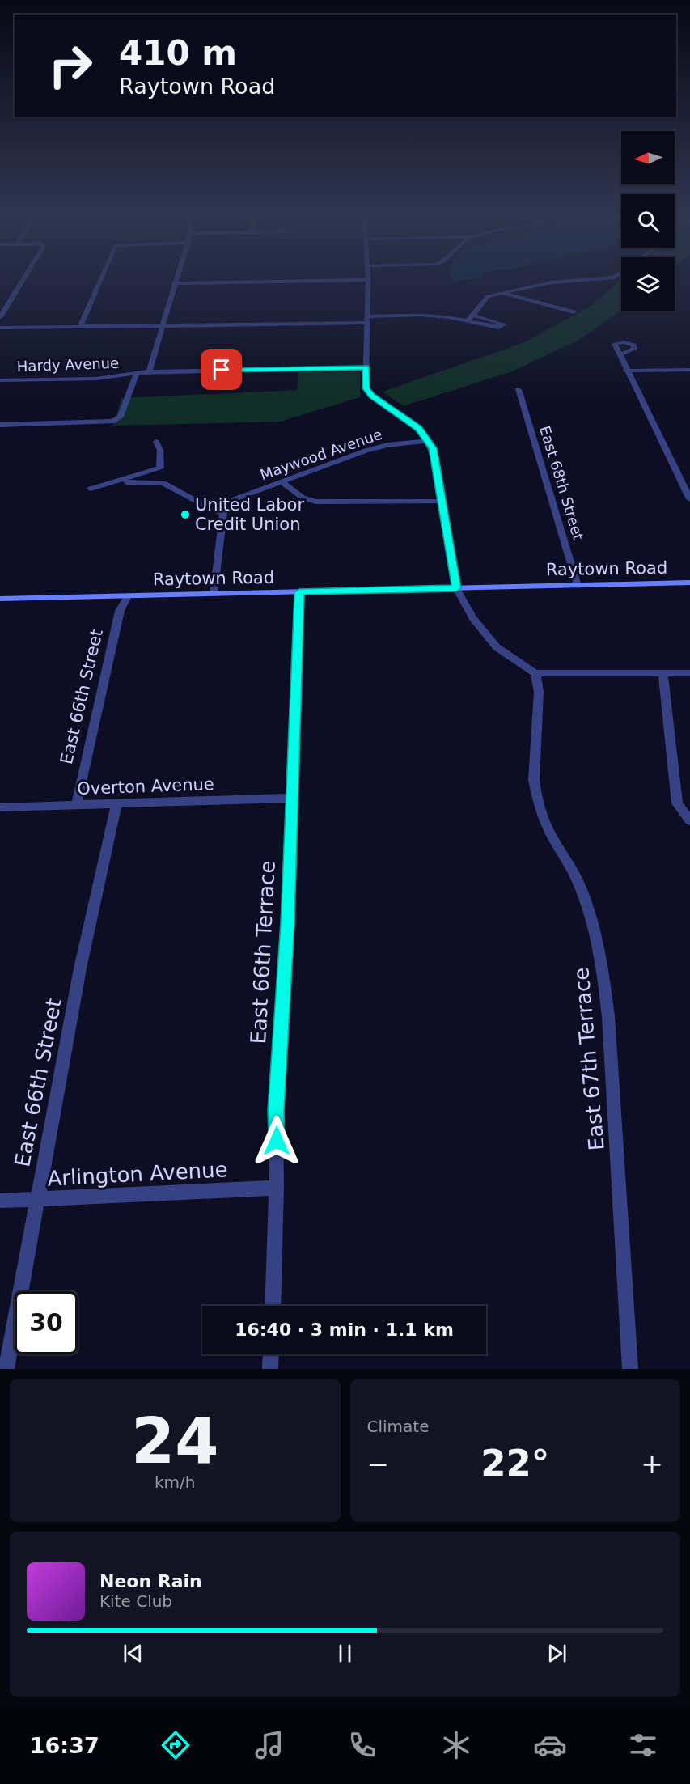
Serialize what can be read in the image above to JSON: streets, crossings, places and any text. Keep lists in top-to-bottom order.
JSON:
{
  "streets": {
    "main road": ["Raytown Road"],
    "street": [
      "Hardy Avenue",
      "Maywood Avenue",
      "East 68th Street",
      "East 66th Street",
      "Overton Avenue",
      "East 66th Terrace",
      "East 67th Terrace",
      "Arlington Avenue"
    ]
  },
  "crossings": [
    ["East 68th Street", "Raytown Road"],
    ["Raytown Road", "East 66th Street"],
    ["Raytown Road", "East 66th Terrace"],
    ["East 66th Street", "Overton Avenue"],
    ["East 66th Street", "Arlington Avenue"],
    ["Overton Avenue", "East 66th Terrace"],
    ["East 66th Terrace", "Arlington Avenue"]
  ],
  "places": ["United Labor Credit Union"],
  "north": "left",
  "page": {
    "turn": ["410 m", "Raytown Road"],
    "limit": "30",
    "trip": "16:40 · 3 min · 1.1 km",
    "tile": [
      ["24", "km/h"],
      "Climate"
    ],
    "heat": ["−", "22°", "+"],
    "song": ["Neon Rain", "Kite Club"],
    "tabs": "16:37"
  }
}
